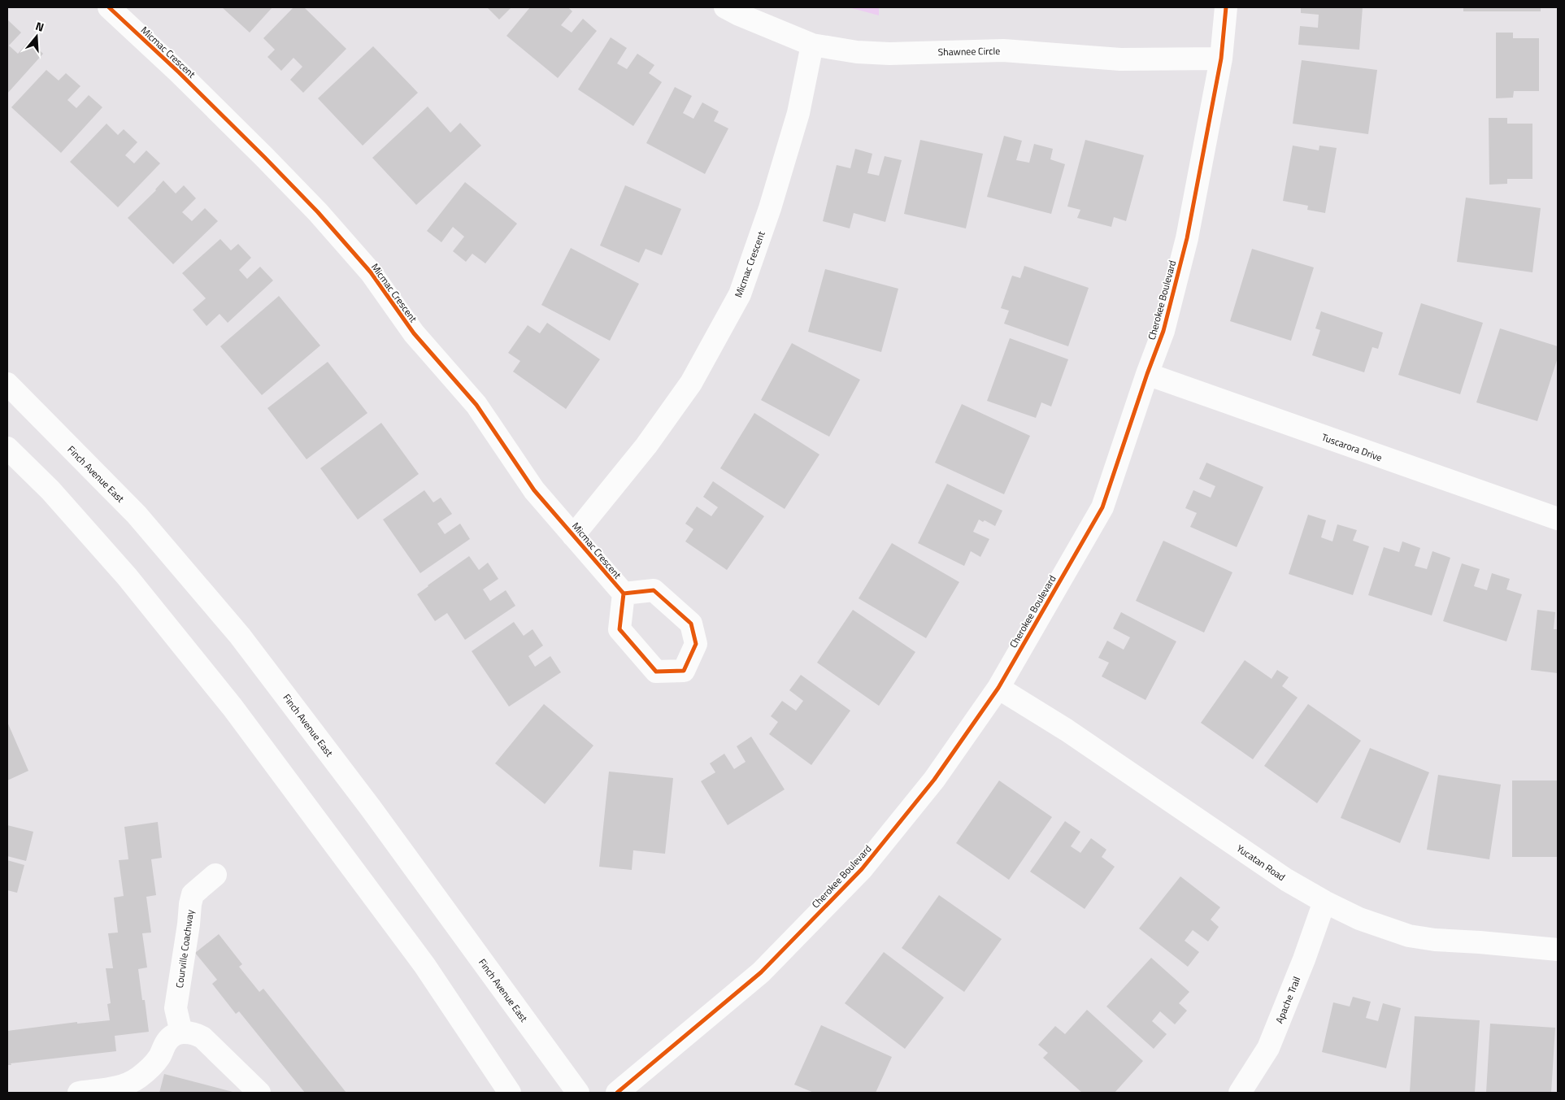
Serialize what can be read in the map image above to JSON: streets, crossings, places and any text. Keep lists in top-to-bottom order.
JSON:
{
  "streets": {
    "street": [
      "Shawnee Circle",
      "Micmac Crescent",
      "Cherokee Boulevard",
      "Tuscarora Drive",
      "Finch Avenue East",
      "Yucatan Road",
      "Courville Coachway",
      "Apache Trail"
    ]
  },
  "crossings": [
    ["Shawnee Circle", "Micmac Crescent"],
    ["Shawnee Circle", "Cherokee Boulevard"],
    ["Cherokee Boulevard", "Tuscarora Drive"],
    ["Cherokee Boulevard", "Yucatan Road"],
    ["Yucatan Road", "Apache Trail"]
  ],
  "north": "top"
}
